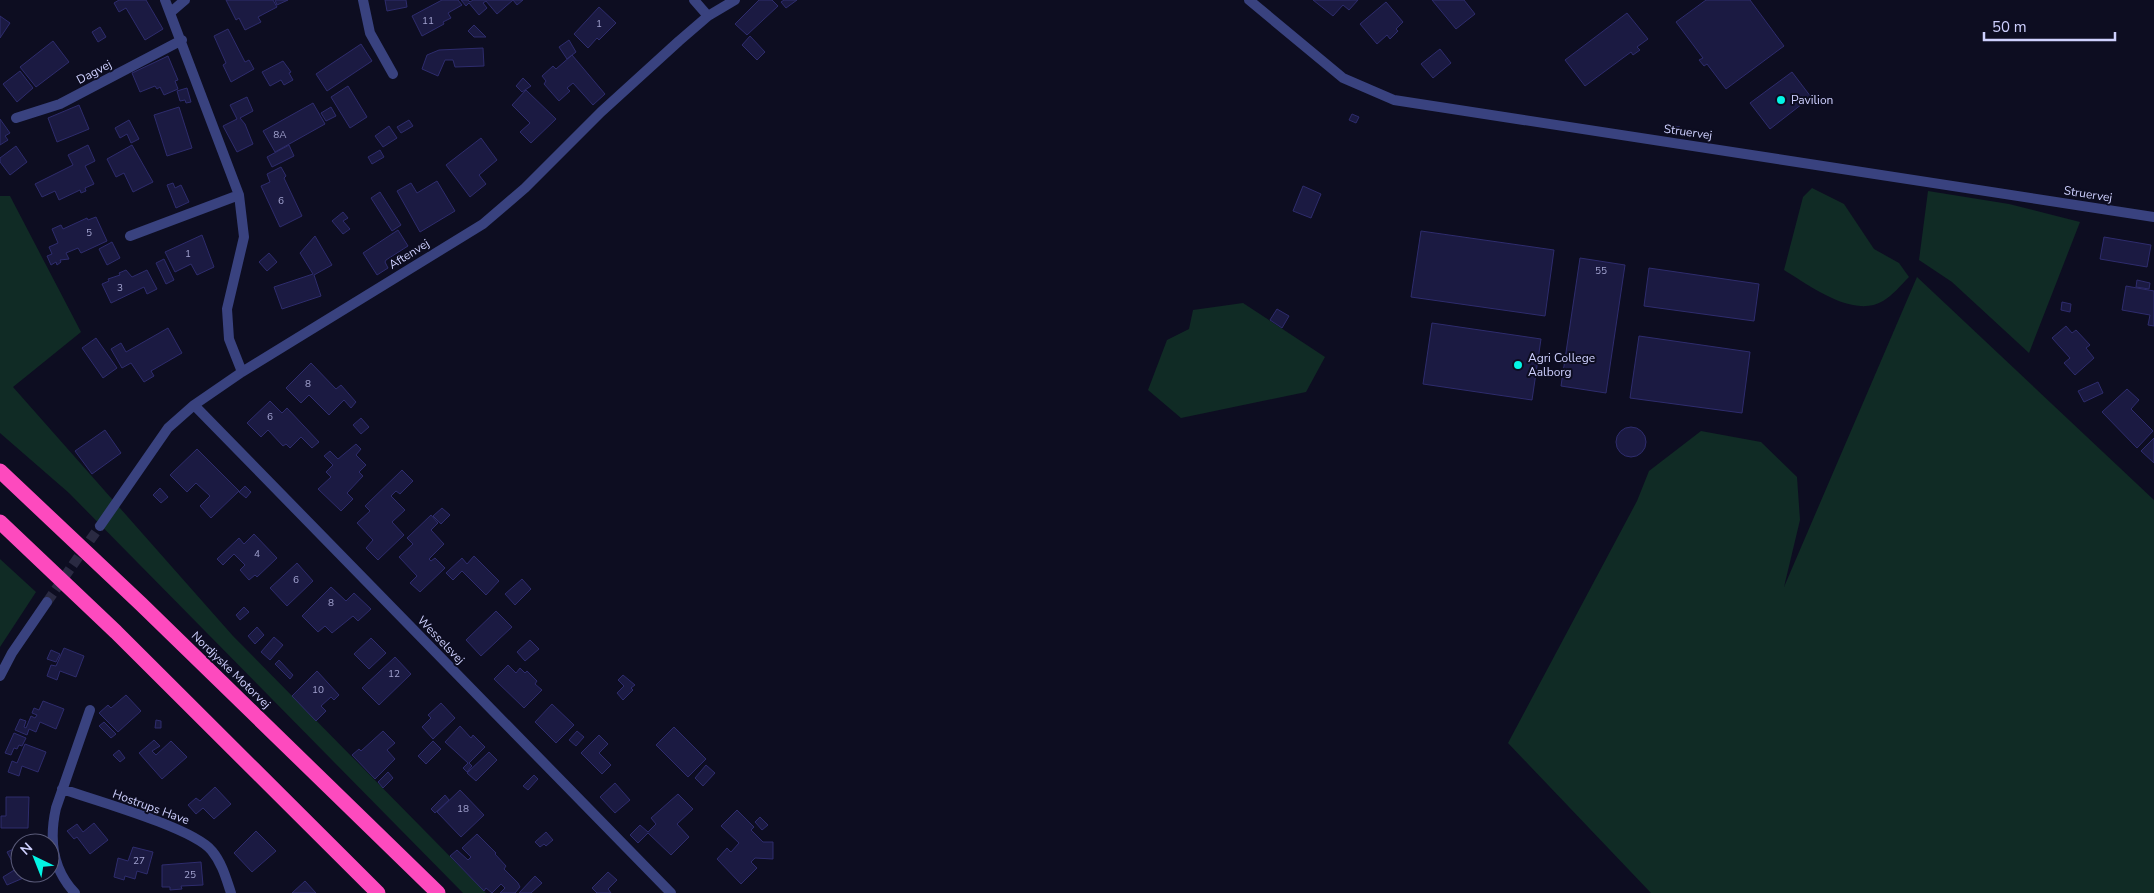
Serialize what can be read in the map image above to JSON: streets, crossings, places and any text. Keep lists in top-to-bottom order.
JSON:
{
  "streets": {
    "highway": ["Nordjyske Motorvej"],
    "street": [
      "Dagvej",
      "Struervej",
      "Aftenvej",
      "Wesselsvej",
      "Hostrups Have"
    ]
  },
  "crossings": [
    ["Aftenvej", "Wesselsvej"]
  ],
  "places": ["Pavilion", "Agri College Aalborg"],
  "house_numbers": [
    "11",
    "1",
    "8A",
    "6",
    "5",
    "1",
    "55",
    "3",
    "8",
    "6",
    "4",
    "6",
    "8",
    "12",
    "10",
    "18",
    "27",
    "25"
  ],
  "scale_bar": "50 m",
  "north": "top left"
}
